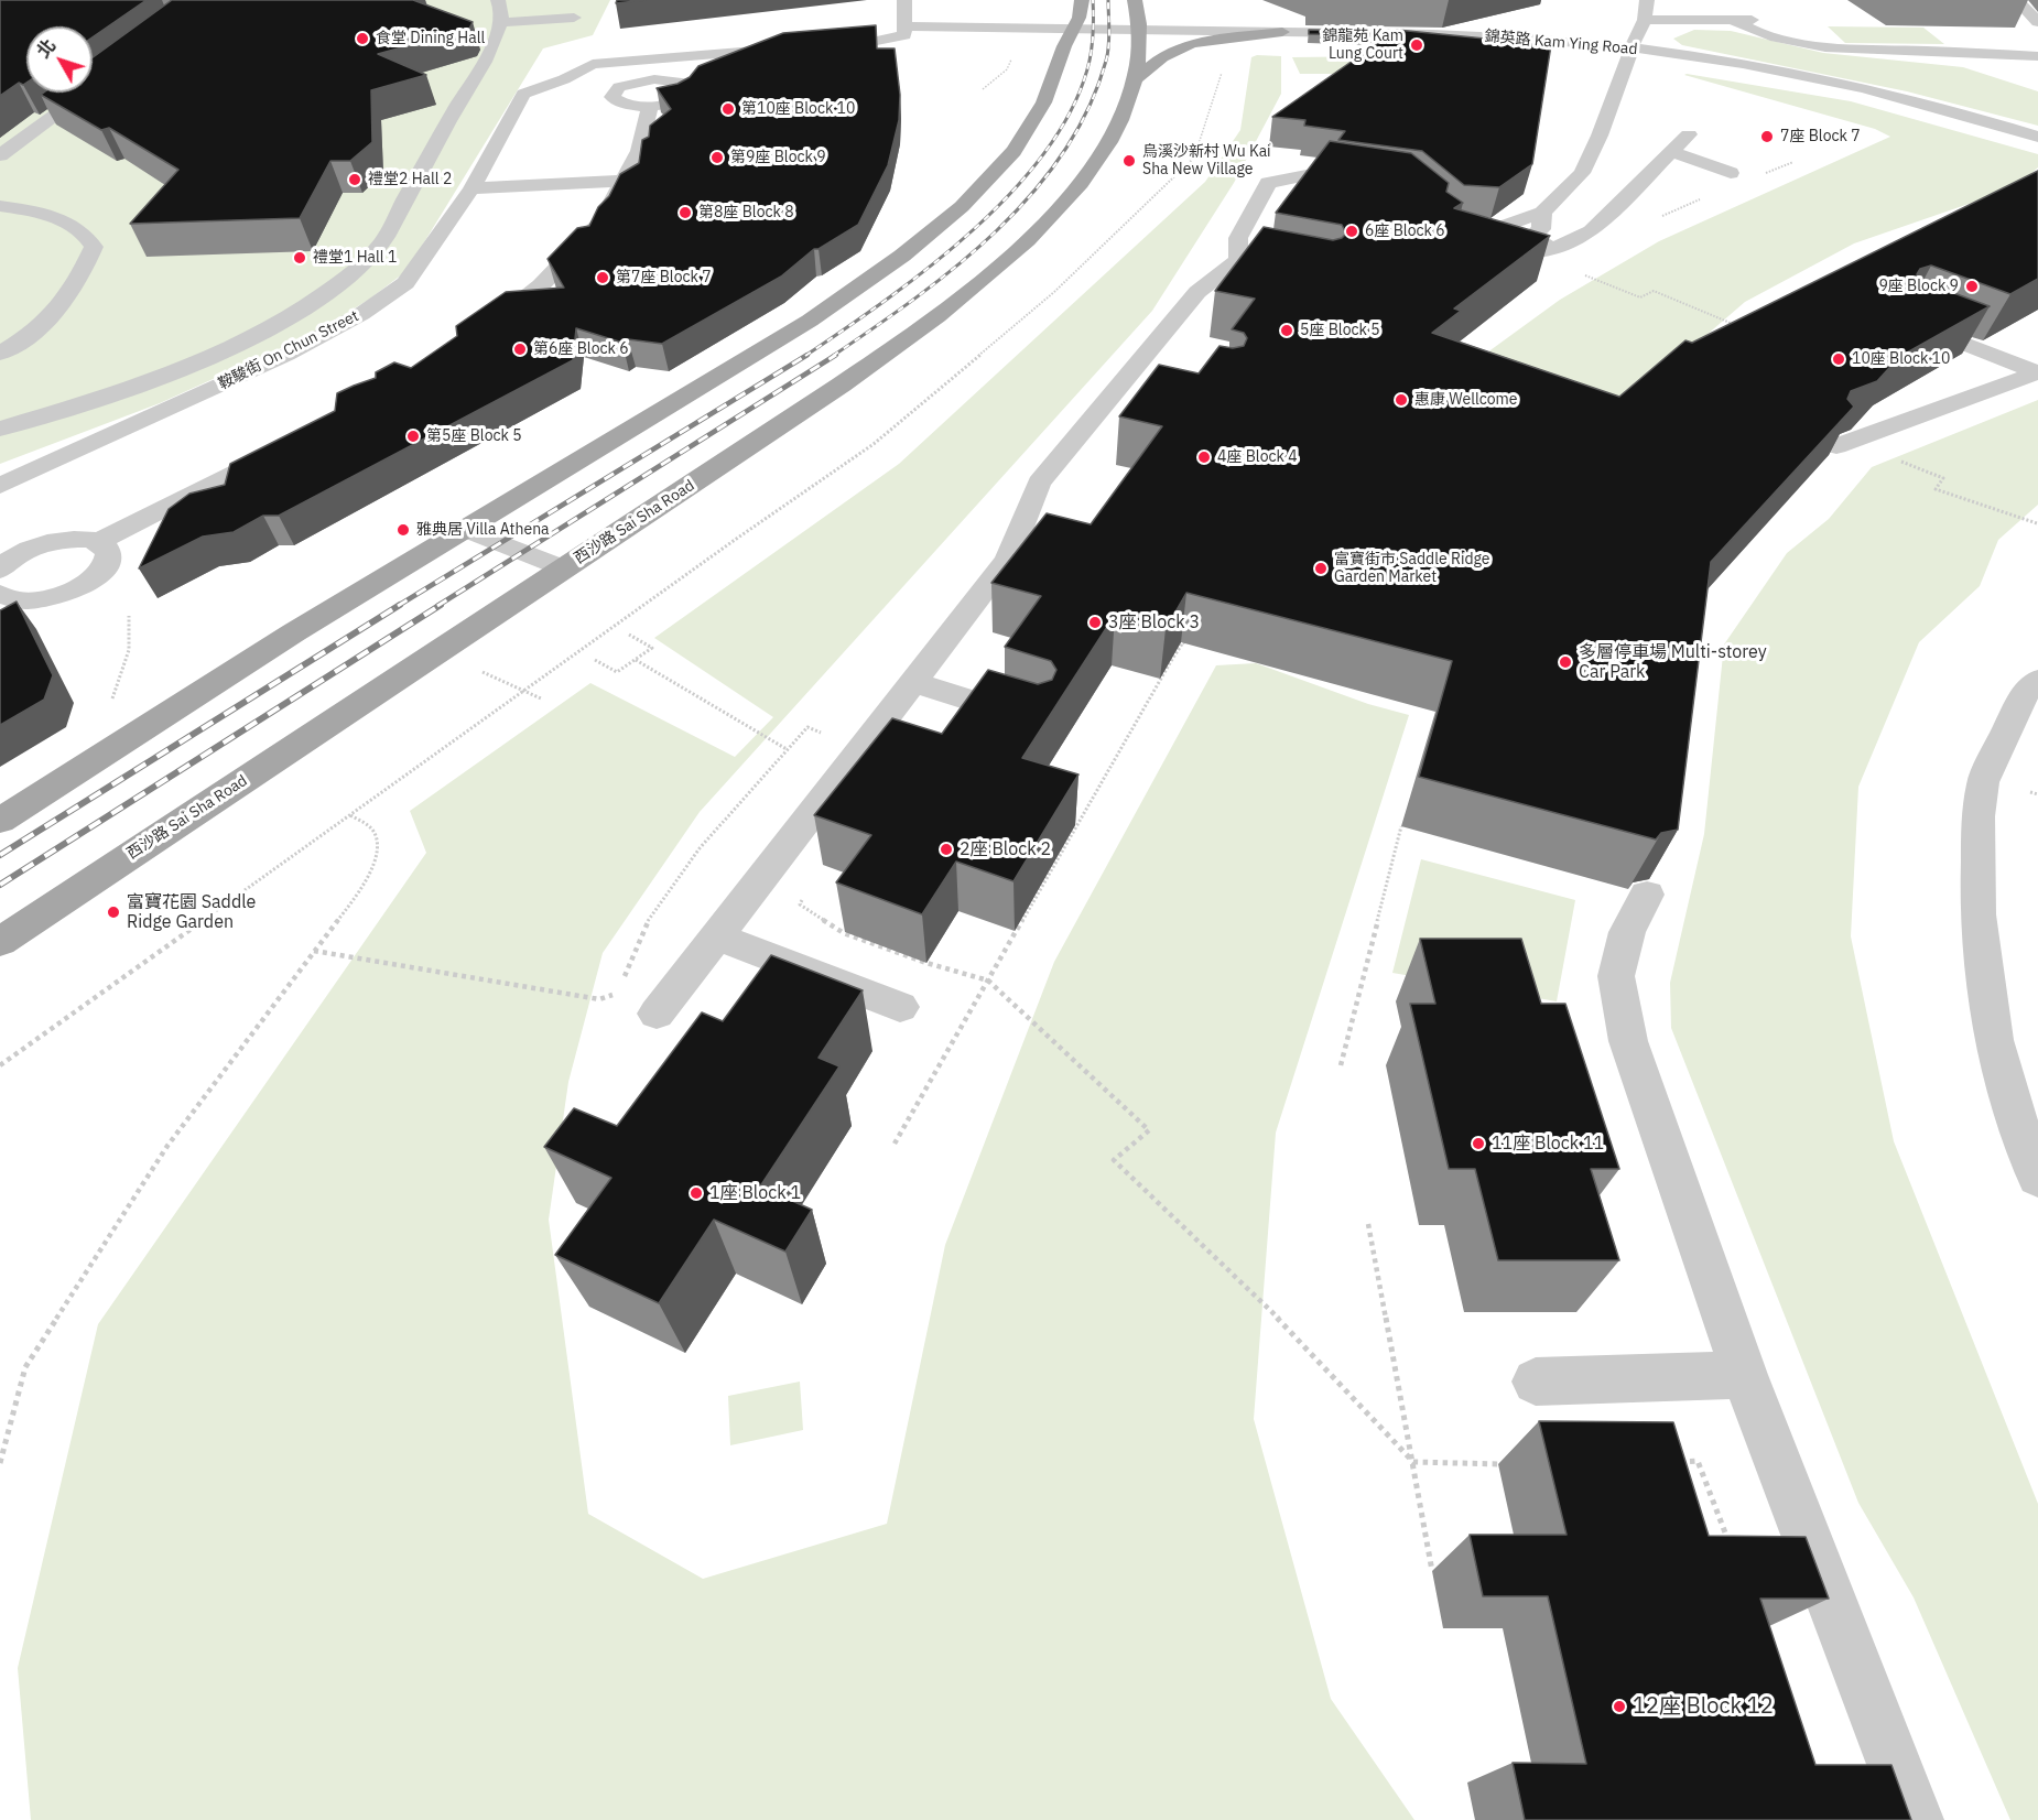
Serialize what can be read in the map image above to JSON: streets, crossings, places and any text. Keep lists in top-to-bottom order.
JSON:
{
  "streets": {
    "main road": ["西沙路 Sai Sha Road"],
    "street": ["錦英路 Kam Ying Road", "鞍駿街 On Chun Street"]
  },
  "crossings": [
    ["錦英路 Kam Ying Road", "鞍駿街 On Chun Street"],
    ["錦英路 Kam Ying Road", "西沙路 Sai Sha Road"]
  ],
  "places": [
    "食堂 Dining Hall",
    "錦龍苑 Kam Lung Court",
    "第10座 Block 10",
    "7座 Block 7",
    "第9座 Block 9",
    "烏溪沙新村 Wu Kai Sha New Village",
    "禮堂2 Hall 2",
    "第8座 Block 8",
    "6座 Block 6",
    "禮堂1 Hall 1",
    "第7座 Block 7",
    "9座 Block 9",
    "5座 Block 5",
    "第6座 Block 6",
    "10座 Block 10",
    "惠康 Wellcome",
    "第5座 Block 5",
    "4座 Block 4",
    "雅典居 Villa Athena",
    "富寶街市 Saddle Ridge Garden Market",
    "3座 Block 3",
    "多層停車場 Multi-storey Car Park",
    "2座 Block 2",
    "富寶花園 Saddle Ridge Garden",
    "11座 Block 11",
    "1座 Block 1",
    "12座 Block 12"
  ],
  "north": "top left"
}
